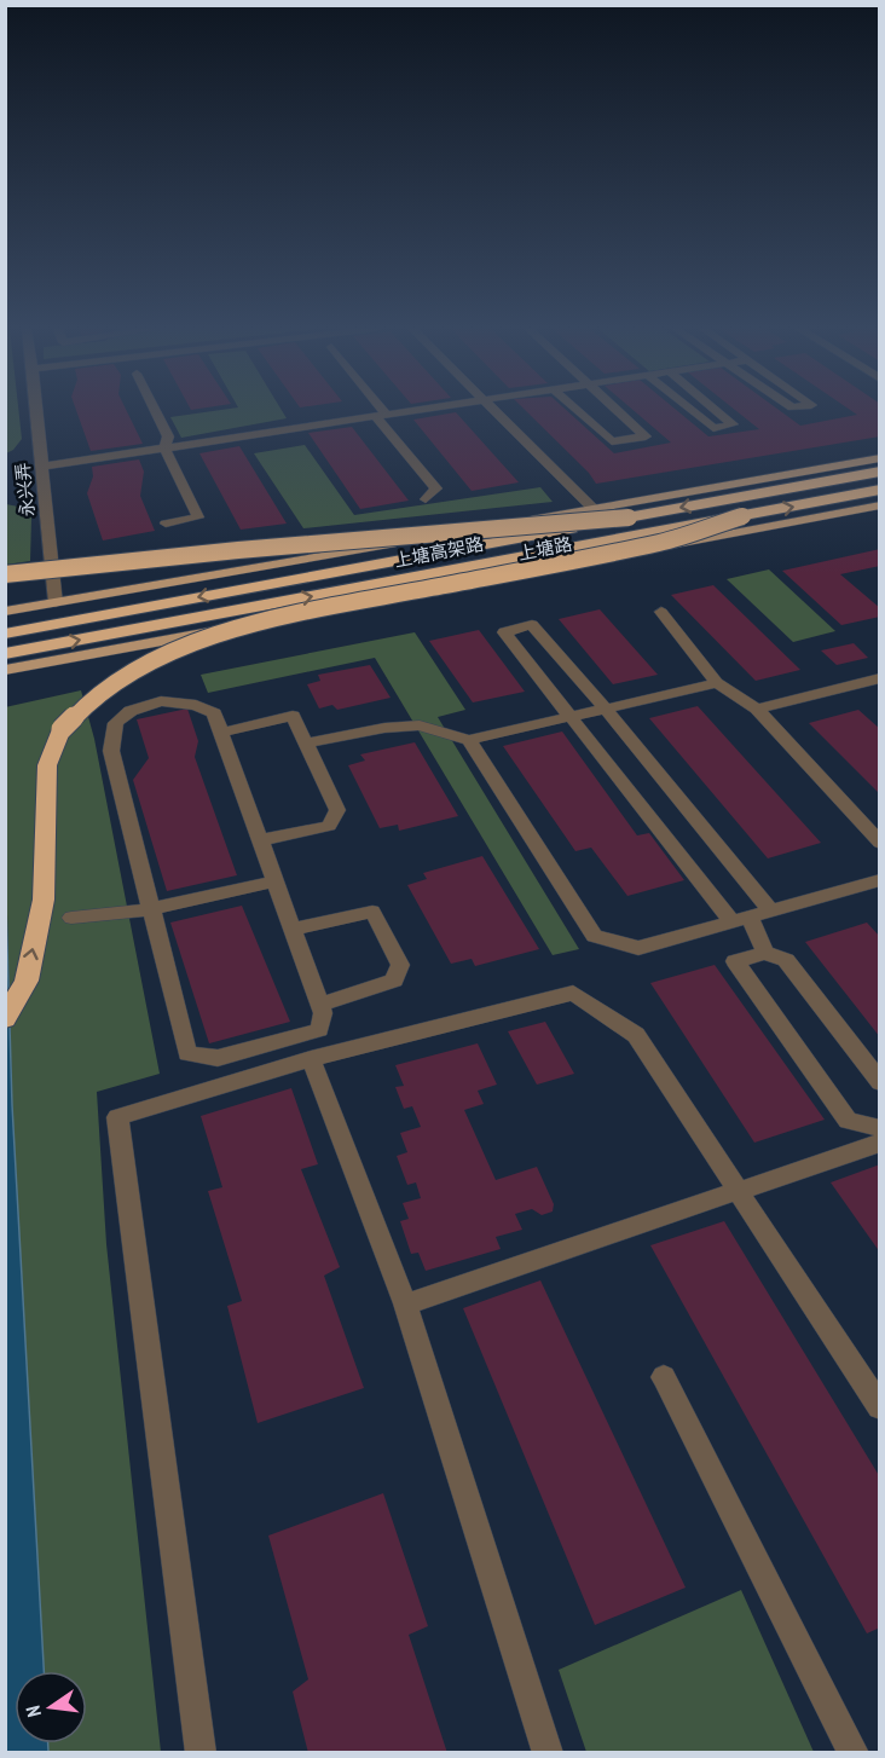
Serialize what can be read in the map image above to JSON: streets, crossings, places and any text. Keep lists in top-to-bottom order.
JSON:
{
  "streets": {
    "highway": ["上塘高架路"],
    "main road": ["上塘路"],
    "street": ["永兴弄"]
  },
  "crossings": [
    ["永兴弄", "上塘路"]
  ],
  "north": "left"
}
